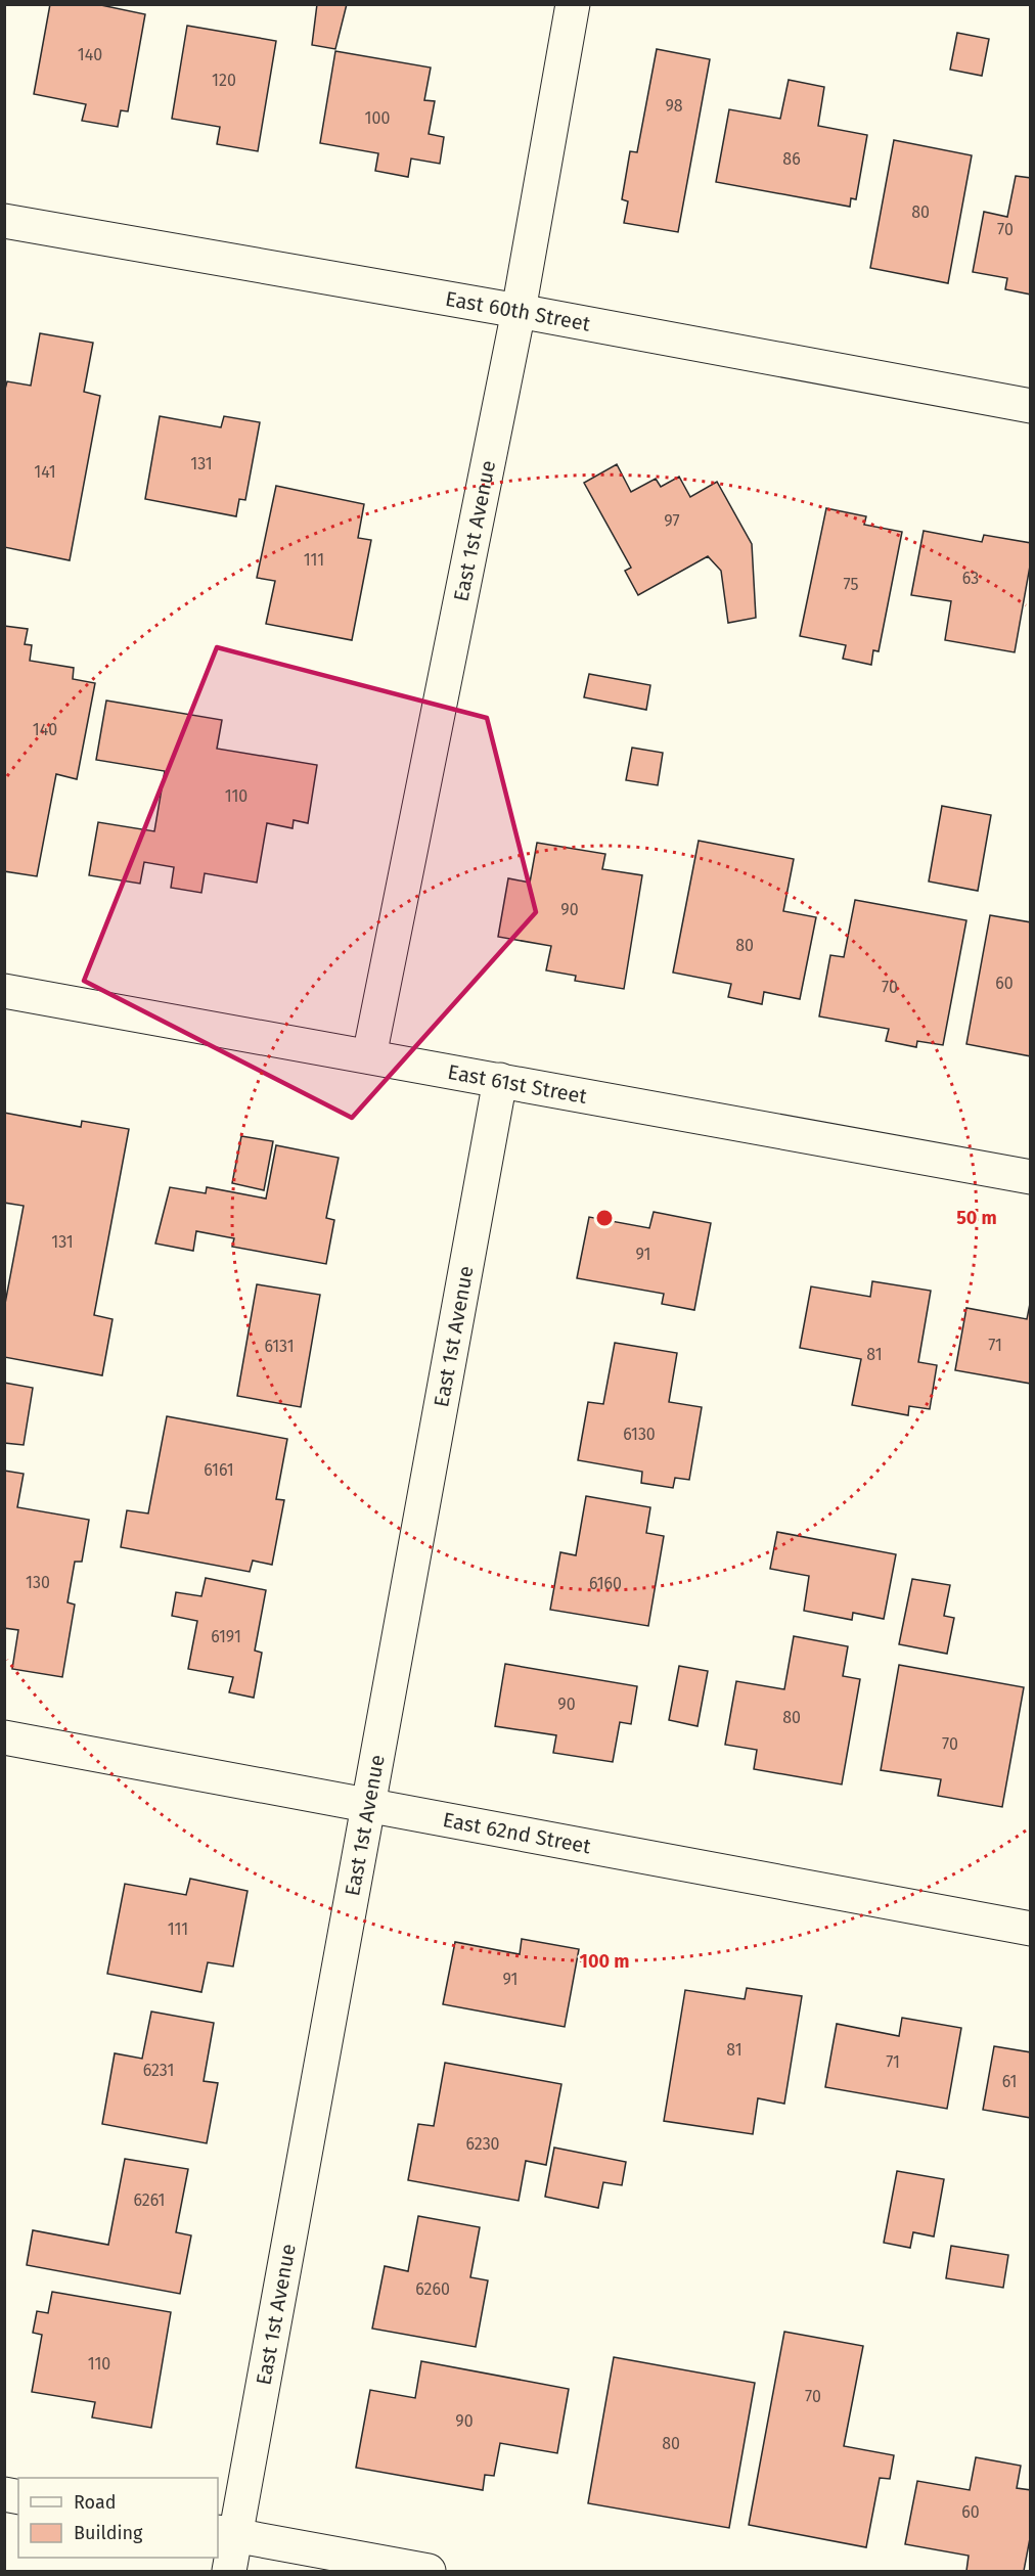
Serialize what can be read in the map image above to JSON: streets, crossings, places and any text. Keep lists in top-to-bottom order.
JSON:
{
  "streets": {
    "street": [
      "East 60th Street",
      "East 1st Avenue",
      "East 61st Street",
      "East 62nd Street"
    ]
  },
  "crossings": [
    ["East 60th Street", "East 1st Avenue"],
    ["East 1st Avenue", "East 61st Street"],
    ["East 1st Avenue", "East 62nd Street"]
  ],
  "house_numbers": [
    "140",
    "120",
    "98",
    "100",
    "86",
    "80",
    "70",
    "131",
    "141",
    "97",
    "111",
    "63",
    "75",
    "140",
    "110",
    "90",
    "80",
    "60",
    "70",
    "131",
    "91",
    "71",
    "6131",
    "81",
    "6130",
    "6161",
    "130",
    "6160",
    "6191",
    "90",
    "80",
    "70",
    "111",
    "91",
    "81",
    "71",
    "6231",
    "61",
    "6230",
    "6261",
    "6260",
    "110",
    "70",
    "90",
    "80",
    "60"
  ],
  "legend": ["Road", "Building"],
  "rings": ["50 m", "100 m"]
}
